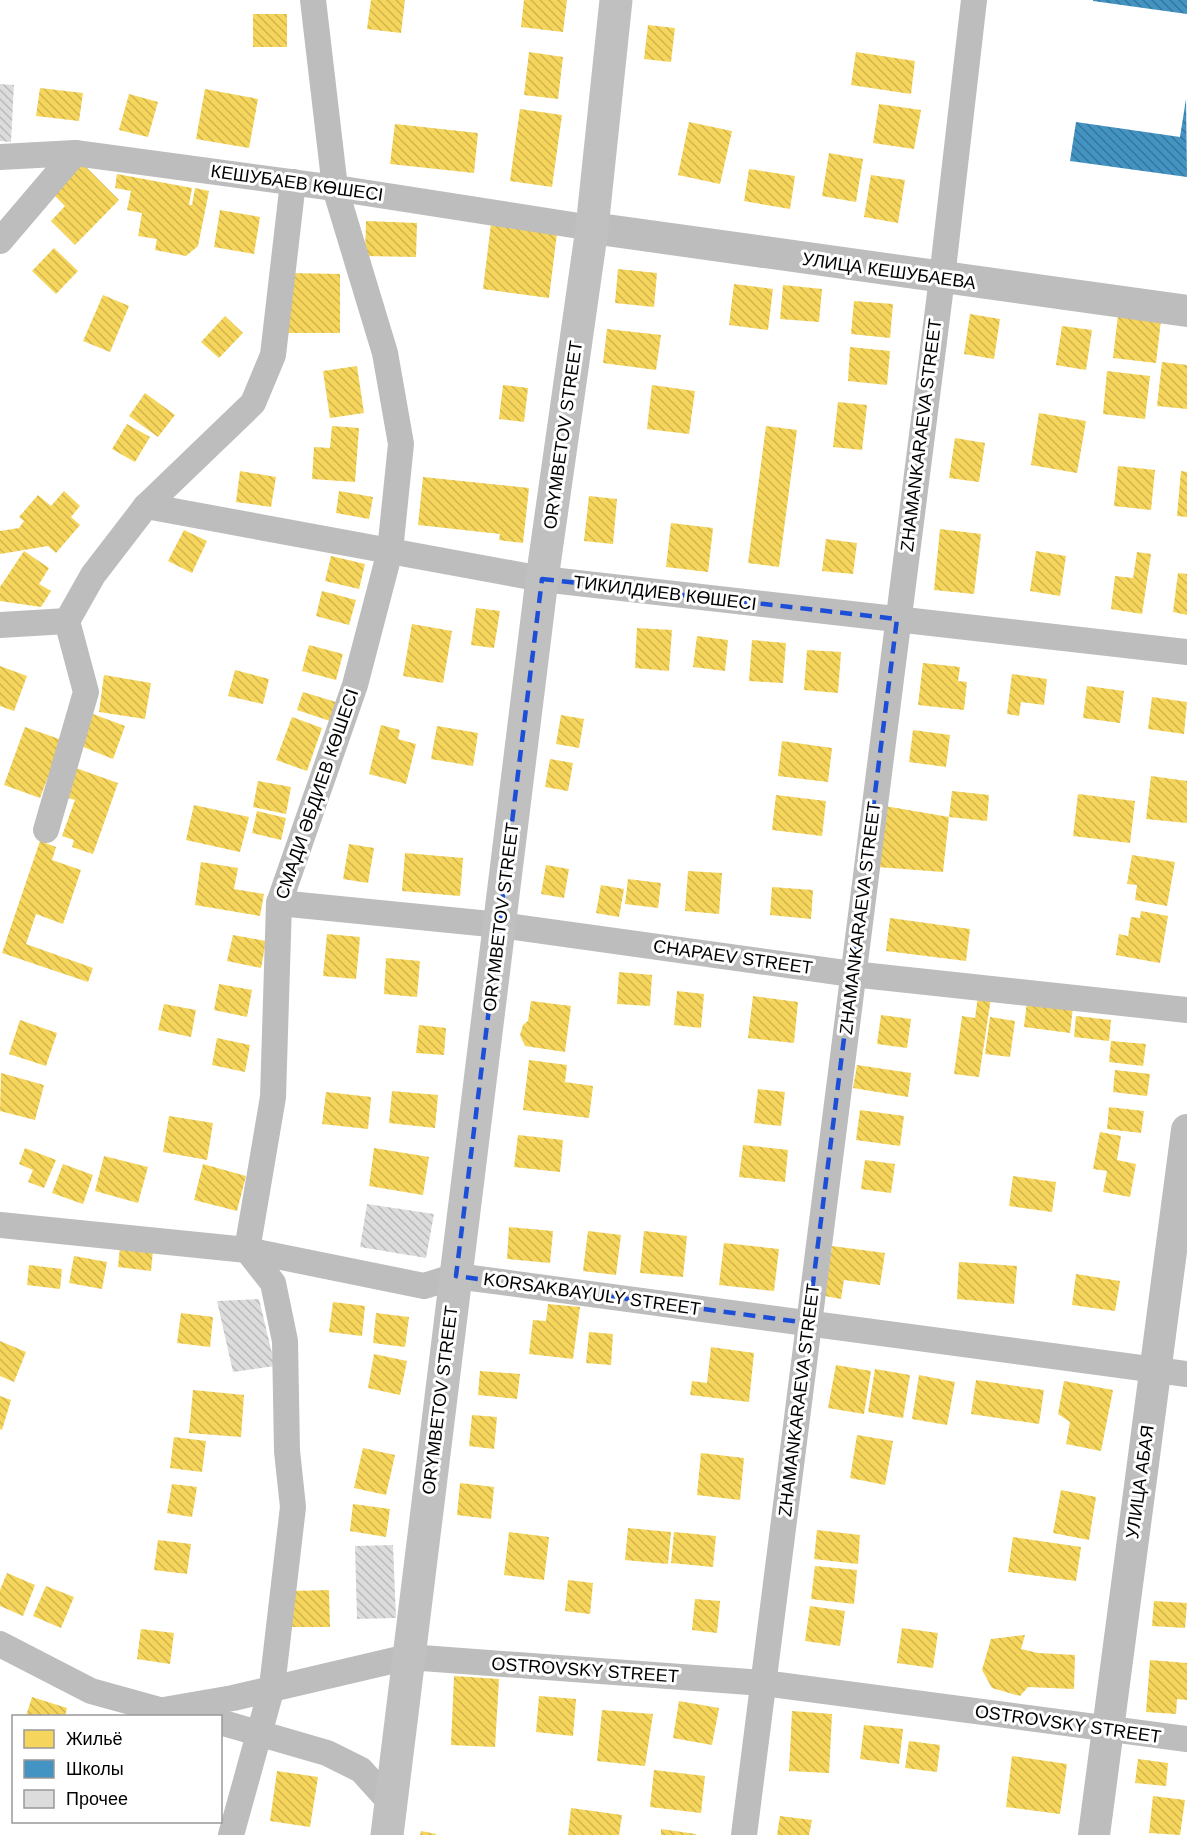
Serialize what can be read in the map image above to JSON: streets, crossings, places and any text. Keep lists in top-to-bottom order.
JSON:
{
  "streets": {
    "main road": ["ORYMBETOV STREET"],
    "street": [
      "КЕШУБАЕВ КӨШЕСІ",
      "УЛИЦА КЕШУБАЕВА",
      "ZHAMANKARAEVA STREET",
      "ТИКИЛДИЕВ КӨШЕСІ",
      "СМАДИ ӘБДИЕВ КӨШЕСІ",
      "CHAPAEV STREET",
      "KORSAKBAYULY STREET",
      "УЛИЦА АБАЯ",
      "OSTROVSKY STREET"
    ]
  },
  "crossings": [
    ["КЕШУБАЕВ КӨШЕСІ", "УЛИЦА КЕШУБАЕВА"],
    ["КЕШУБАЕВ КӨШЕСІ", "ORYMBETOV STREET"],
    ["КЕШУБАЕВ КӨШЕСІ", "СМАДИ ӘБДИЕВ КӨШЕСІ"],
    ["УЛИЦА КЕШУБАЕВА", "ORYMBETOV STREET"],
    ["УЛИЦА КЕШУБАЕВА", "ZHAMANKARAEVA STREET"],
    ["ORYMBETOV STREET", "ТИКИЛДИЕВ КӨШЕСІ"],
    ["ORYMBETOV STREET", "CHAPAEV STREET"],
    ["ORYMBETOV STREET", "KORSAKBAYULY STREET"],
    ["ORYMBETOV STREET", "OSTROVSKY STREET"],
    ["ZHAMANKARAEVA STREET", "ТИКИЛДИЕВ КӨШЕСІ"],
    ["ZHAMANKARAEVA STREET", "CHAPAEV STREET"],
    ["ZHAMANKARAEVA STREET", "KORSAKBAYULY STREET"],
    ["ZHAMANKARAEVA STREET", "OSTROVSKY STREET"],
    ["ТИКИЛДИЕВ КӨШЕСІ", "СМАДИ ӘБДИЕВ КӨШЕСІ"],
    ["СМАДИ ӘБДИЕВ КӨШЕСІ", "CHAPAEV STREET"],
    ["СМАДИ ӘБДИЕВ КӨШЕСІ", "KORSAKBAYULY STREET"],
    ["KORSAKBAYULY STREET", "УЛИЦА АБАЯ"],
    ["УЛИЦА АБАЯ", "OSTROVSKY STREET"]
  ],
  "legend": ["Жильё", "Школы", "Прочее"]
}
